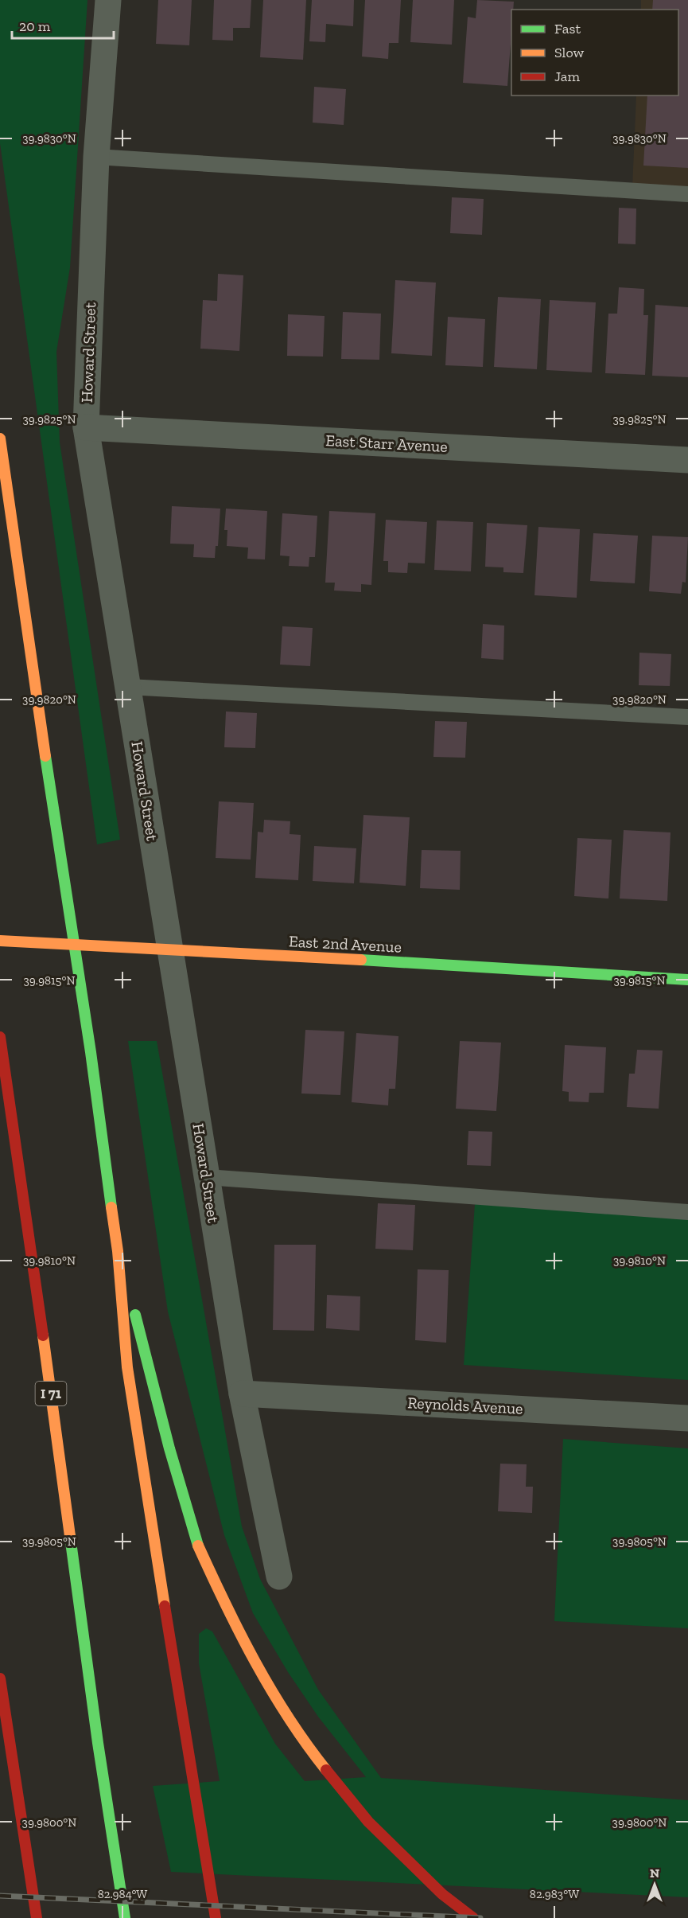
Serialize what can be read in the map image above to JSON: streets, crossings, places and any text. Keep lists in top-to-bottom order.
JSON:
{
  "streets": {
    "main road": ["East 2nd Avenue", "I 71"],
    "street": ["Howard Street", "East Starr Avenue", "Reynolds Avenue"]
  },
  "crossings": [
    ["Howard Street", "East Starr Avenue"],
    ["Howard Street", "East 2nd Avenue"],
    ["Howard Street", "Reynolds Avenue"]
  ],
  "legend": ["Fast", "Slow", "Jam"],
  "scale_bar": "20 m",
  "north": "top",
  "coordinates": [
    "39.9830°N",
    "39.9825°N",
    "39.9820°N",
    "39.9815°N",
    "39.9810°N",
    "39.9805°N",
    "39.9800°N",
    "82.984°W",
    "82.983°W"
  ]
}
